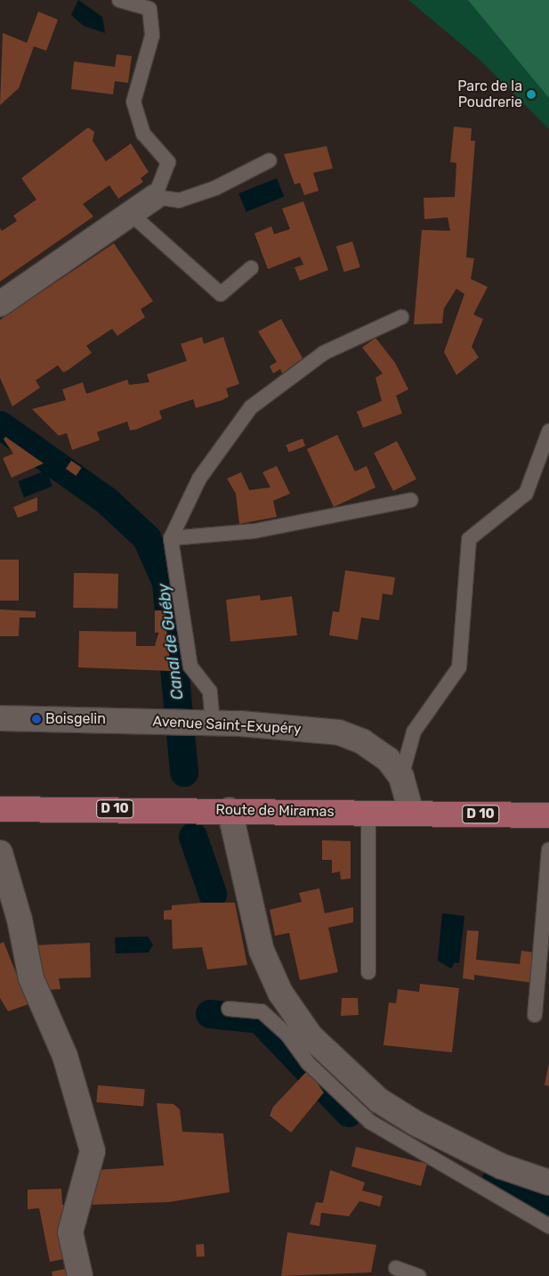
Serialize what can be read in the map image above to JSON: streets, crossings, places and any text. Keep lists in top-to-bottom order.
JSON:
{
  "streets": {
    "main road": ["D 10", "Route de Miramas"],
    "street": ["Avenue Saint-Exupéry"]
  },
  "crossings": [
    ["Avenue Saint-Exupéry", "Route de Miramas"]
  ],
  "water": ["Canal de Guéby"],
  "places": ["Parc de la Poudrerie", "Boisgelin"]
}
